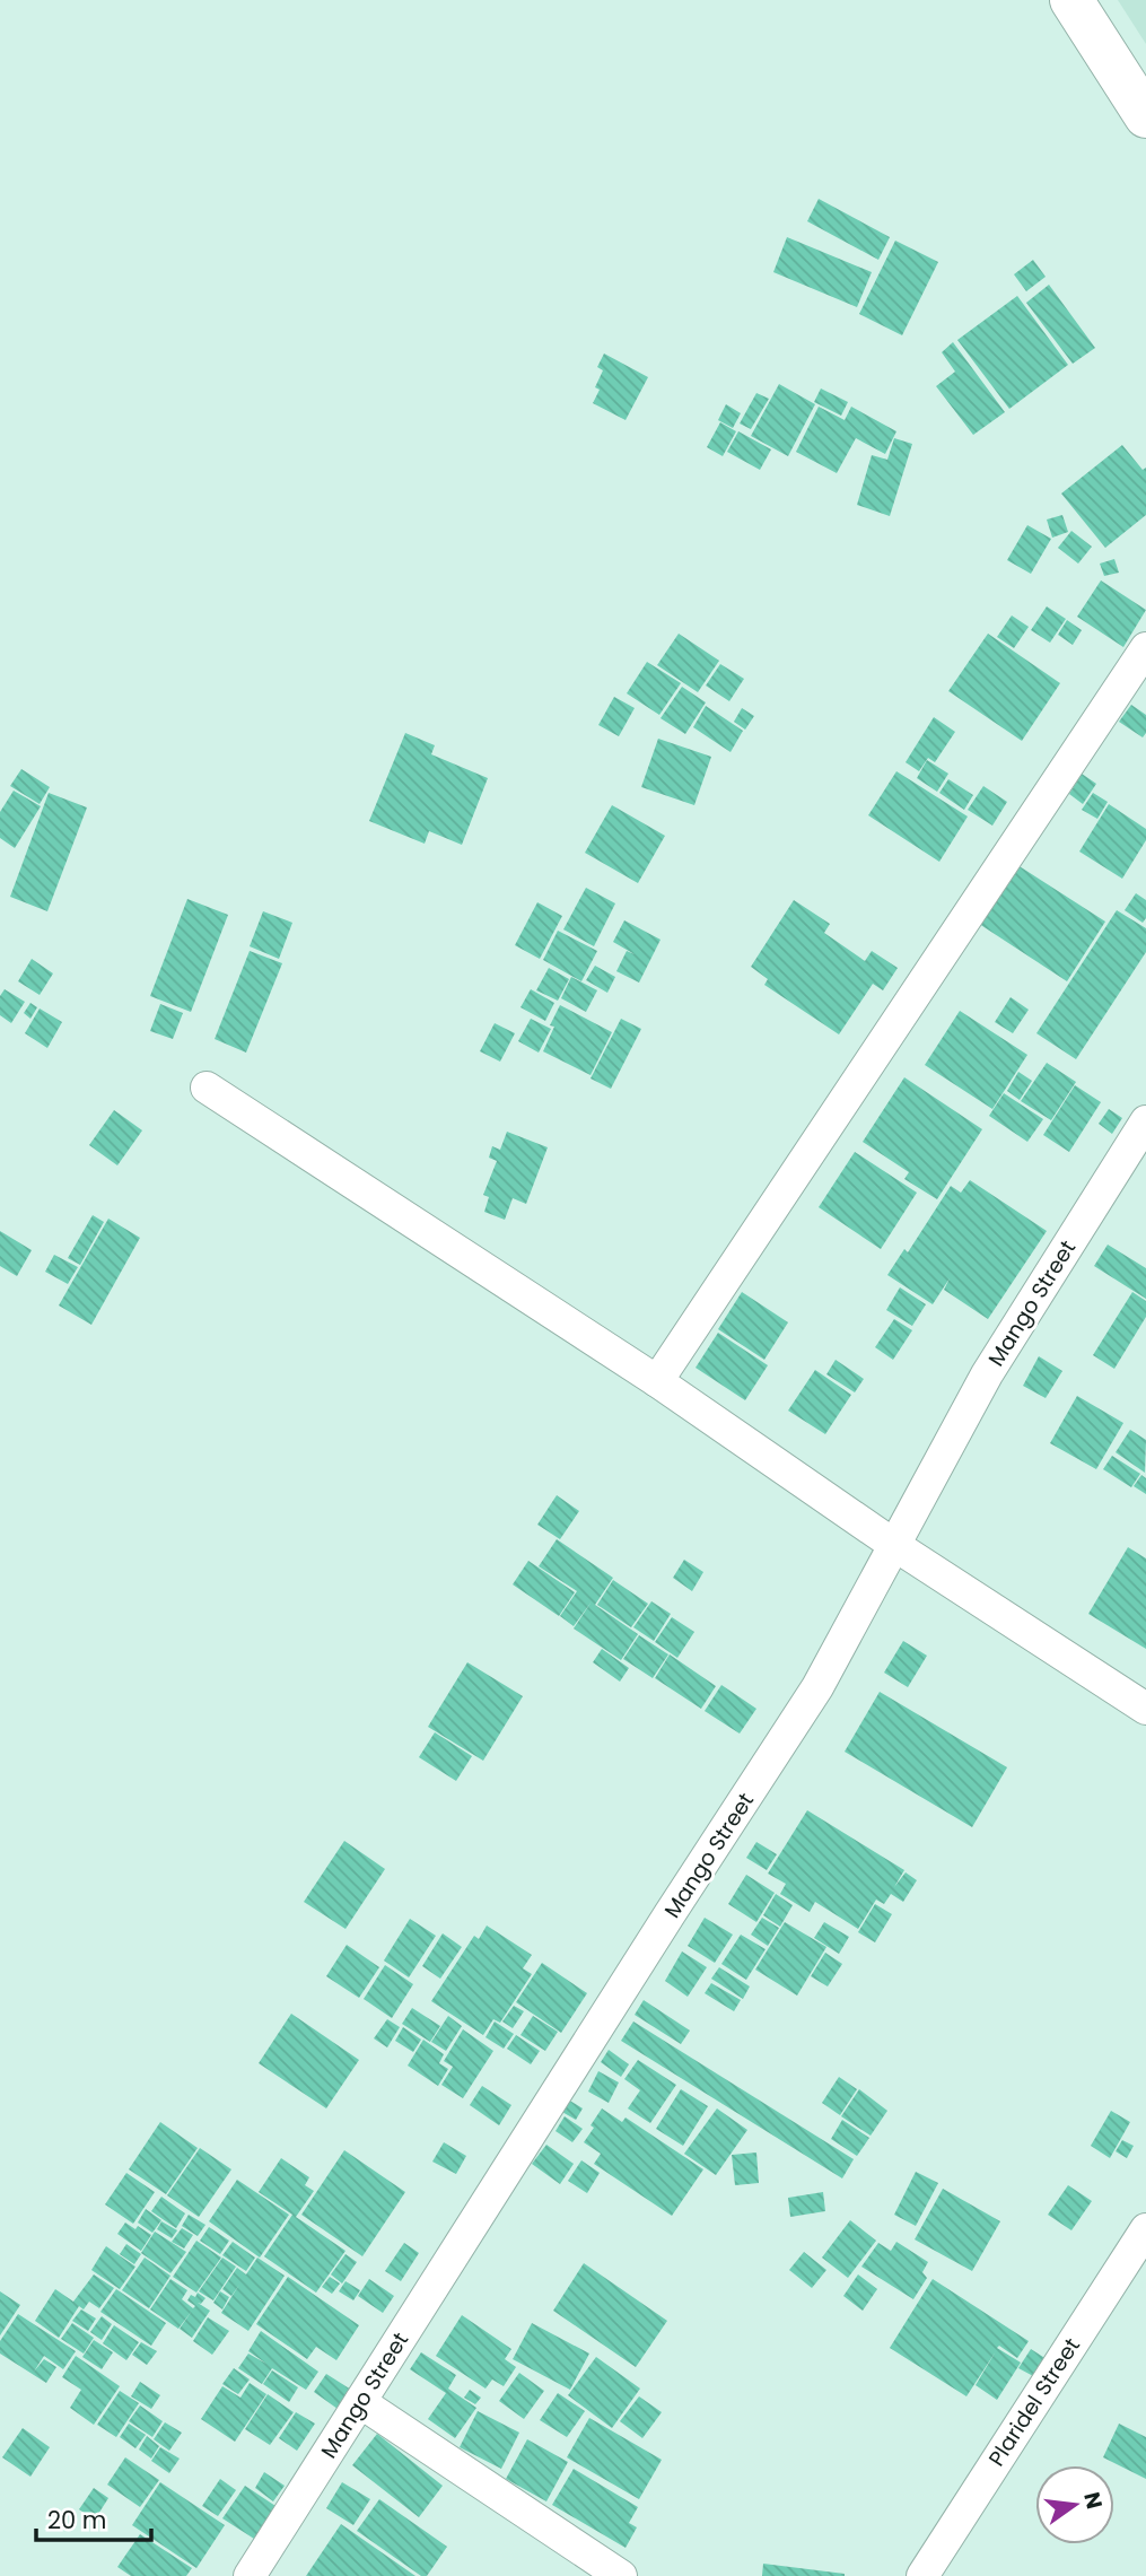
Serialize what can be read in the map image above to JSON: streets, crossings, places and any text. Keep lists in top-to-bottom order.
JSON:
{
  "streets": {
    "street": ["Mango Street", "Plaridel Street"]
  },
  "scale_bar": "20 m",
  "north": "right"
}
